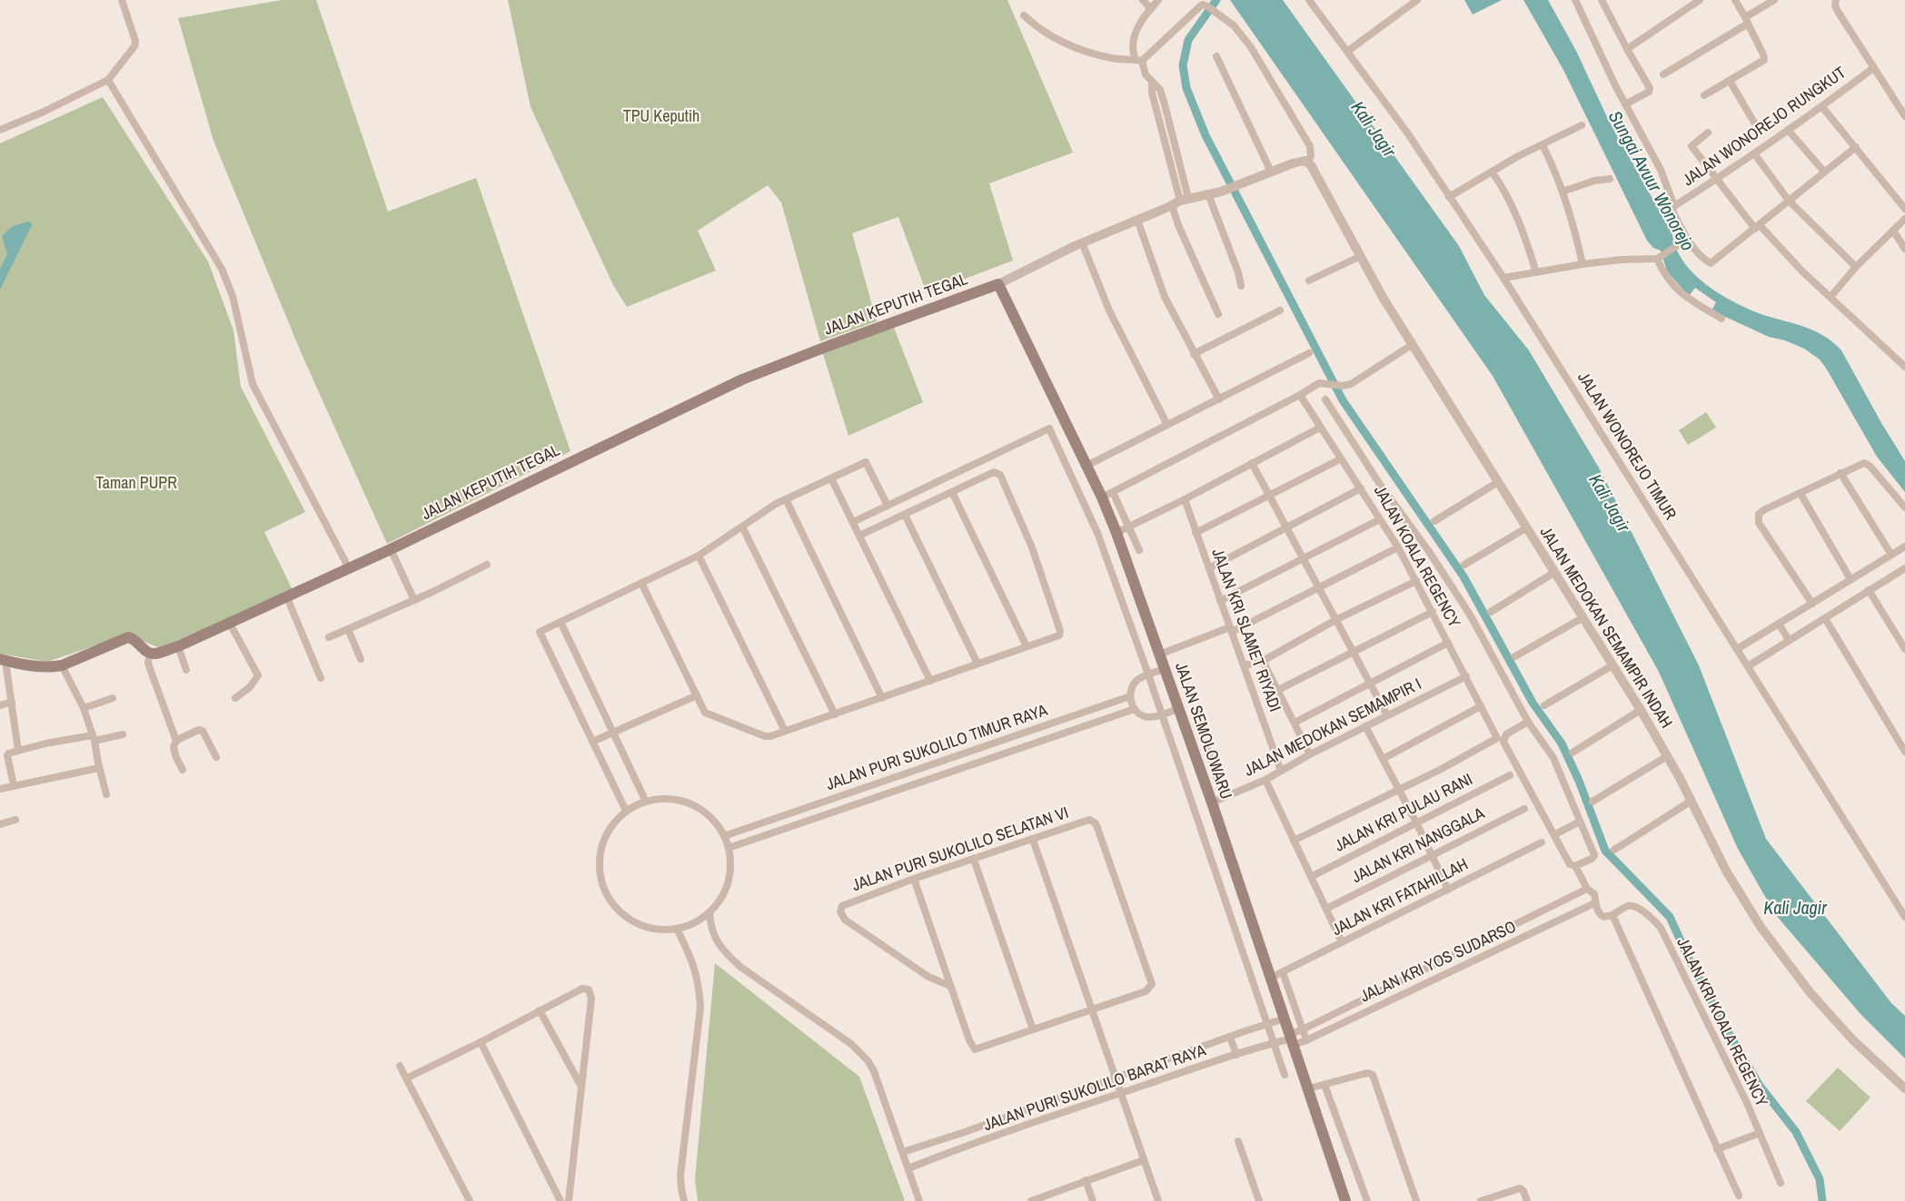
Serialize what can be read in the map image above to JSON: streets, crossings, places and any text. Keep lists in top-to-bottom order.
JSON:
{
  "streets": {
    "main road": ["JALAN KEPUTIH TEGAL", "JALAN SEMOLOWARU"],
    "street": [
      "JALAN WONOREJO RUNGKUT",
      "JALAN WONOREJO TIMUR",
      "JALAN KOALA REGENCY",
      "JALAN MEDOKAN SEMAMPIR INDAH",
      "JALAN KRI SLAMET RIYADI",
      "JALAN MEDOKAN SEMAMPIR I",
      "JALAN PURI SUKOLILO TIMUR RAYA",
      "JALAN KRI PULAU RANI",
      "JALAN KRI NANGGALA",
      "JALAN PURI SUKOLILO SELATAN VI",
      "JALAN KRI FATAHILLAH",
      "JALAN KRI YOS SUDARSO",
      "JALAN KRI KOALA REGENCY",
      "JALAN PURI SUKOLILO BARAT RAYA"
    ]
  },
  "crossings": [
    ["JALAN KEPUTIH TEGAL", "JALAN SEMOLOWARU"],
    ["JALAN KOALA REGENCY", "JALAN MEDOKAN SEMAMPIR I"],
    ["JALAN KRI SLAMET RIYADI", "JALAN MEDOKAN SEMAMPIR I"],
    ["JALAN MEDOKAN SEMAMPIR I", "JALAN SEMOLOWARU"],
    ["JALAN SEMOLOWARU", "JALAN KRI FATAHILLAH"],
    ["JALAN SEMOLOWARU", "JALAN KRI YOS SUDARSO"],
    ["JALAN SEMOLOWARU", "JALAN PURI SUKOLILO BARAT RAYA"],
    ["JALAN KRI YOS SUDARSO", "JALAN PURI SUKOLILO BARAT RAYA"]
  ],
  "water": ["Kali Jagir", "Sungai Avuur Wonorejo"],
  "parks": ["TPU Keputih", "Taman PUPR"]
}
